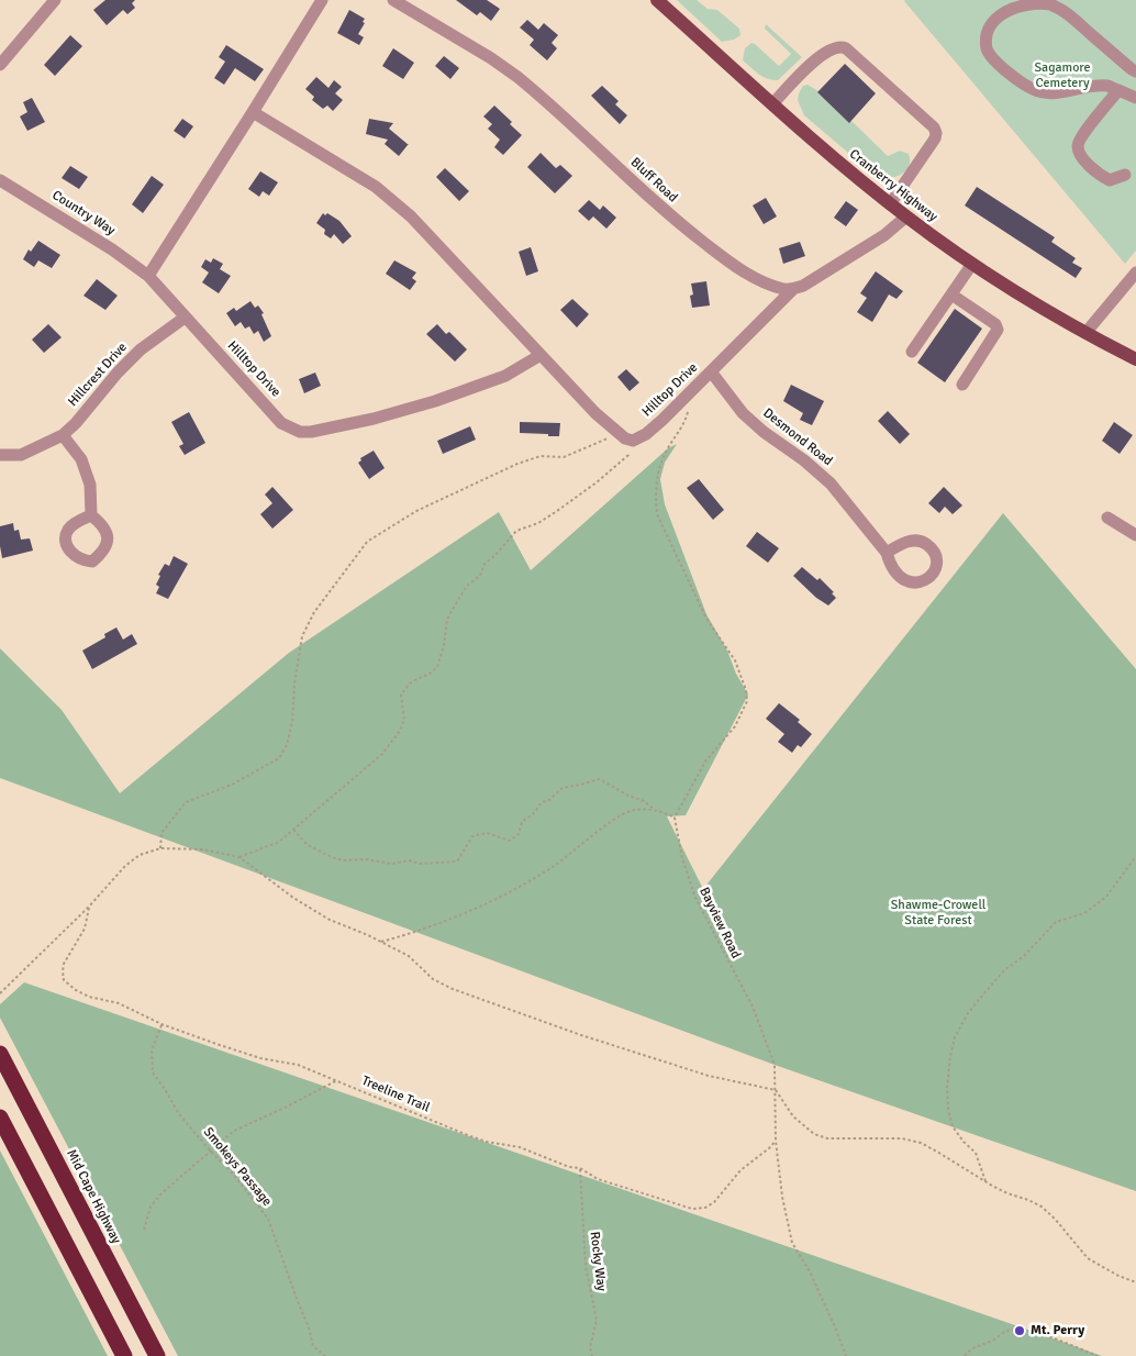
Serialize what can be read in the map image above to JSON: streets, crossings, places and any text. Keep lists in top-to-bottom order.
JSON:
{
  "streets": {
    "highway": ["Mid Cape Highway"],
    "main road": ["Cranberry Highway"],
    "street": [
      "Bluff Road",
      "Country Way",
      "Hilltop Drive",
      "Hillcrest Drive",
      "Desmond Road"
    ],
    "path": [
      "Bayview Road",
      "Treeline Trail",
      "Smokeys Passage",
      "Rocky Way"
    ]
  },
  "crossings": [
    ["Bluff Road", "Hilltop Drive"],
    ["Country Way", "Hilltop Drive"],
    ["Hilltop Drive", "Hillcrest Drive"],
    ["Hilltop Drive", "Desmond Road"],
    ["Bayview Road", "Treeline Trail"],
    ["Treeline Trail", "Smokeys Passage"],
    ["Treeline Trail", "Rocky Way"]
  ],
  "parks": ["Sagamore Cemetery", "Shawme-Crowell State Forest"],
  "places": ["Mt. Perry"]
}
